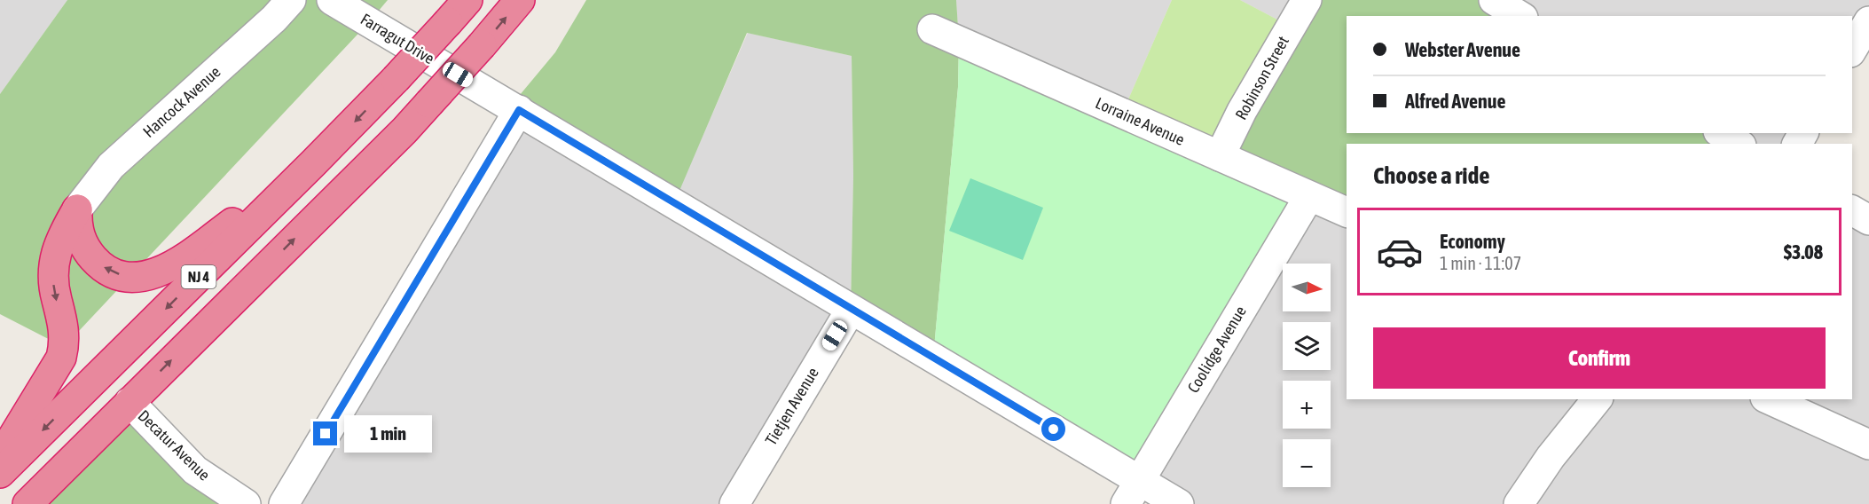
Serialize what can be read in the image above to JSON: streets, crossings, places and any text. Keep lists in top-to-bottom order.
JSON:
{
  "streets": {
    "highway": ["NJ 4"],
    "street": [
      "Farragut Drive",
      "Robinson Street",
      "Hancock Avenue",
      "Lorraine Avenue",
      "Coolidge Avenue",
      "Tietjen Avenue",
      "Decatur Avenue"
    ]
  },
  "crossings": [
    ["Farragut Drive", "Coolidge Avenue"],
    ["Farragut Drive", "Tietjen Avenue"],
    ["Robinson Street", "Lorraine Avenue"],
    ["Lorraine Avenue", "Coolidge Avenue"],
    ["NJ 4", "Decatur Avenue"]
  ],
  "north": "right",
  "page": {
    "banner": ["Webster Avenue", "Alfred Avenue"],
    "heading": "Choose a ride",
    "list": [
      {
        "name": "Economy",
        "note": "1 min · 11:07",
        "value": "$3.08"
      }
    ],
    "map_buttons": ["+", "−"],
    "buttons": "Confirm",
    "bubble": "1 min"
  }
}
